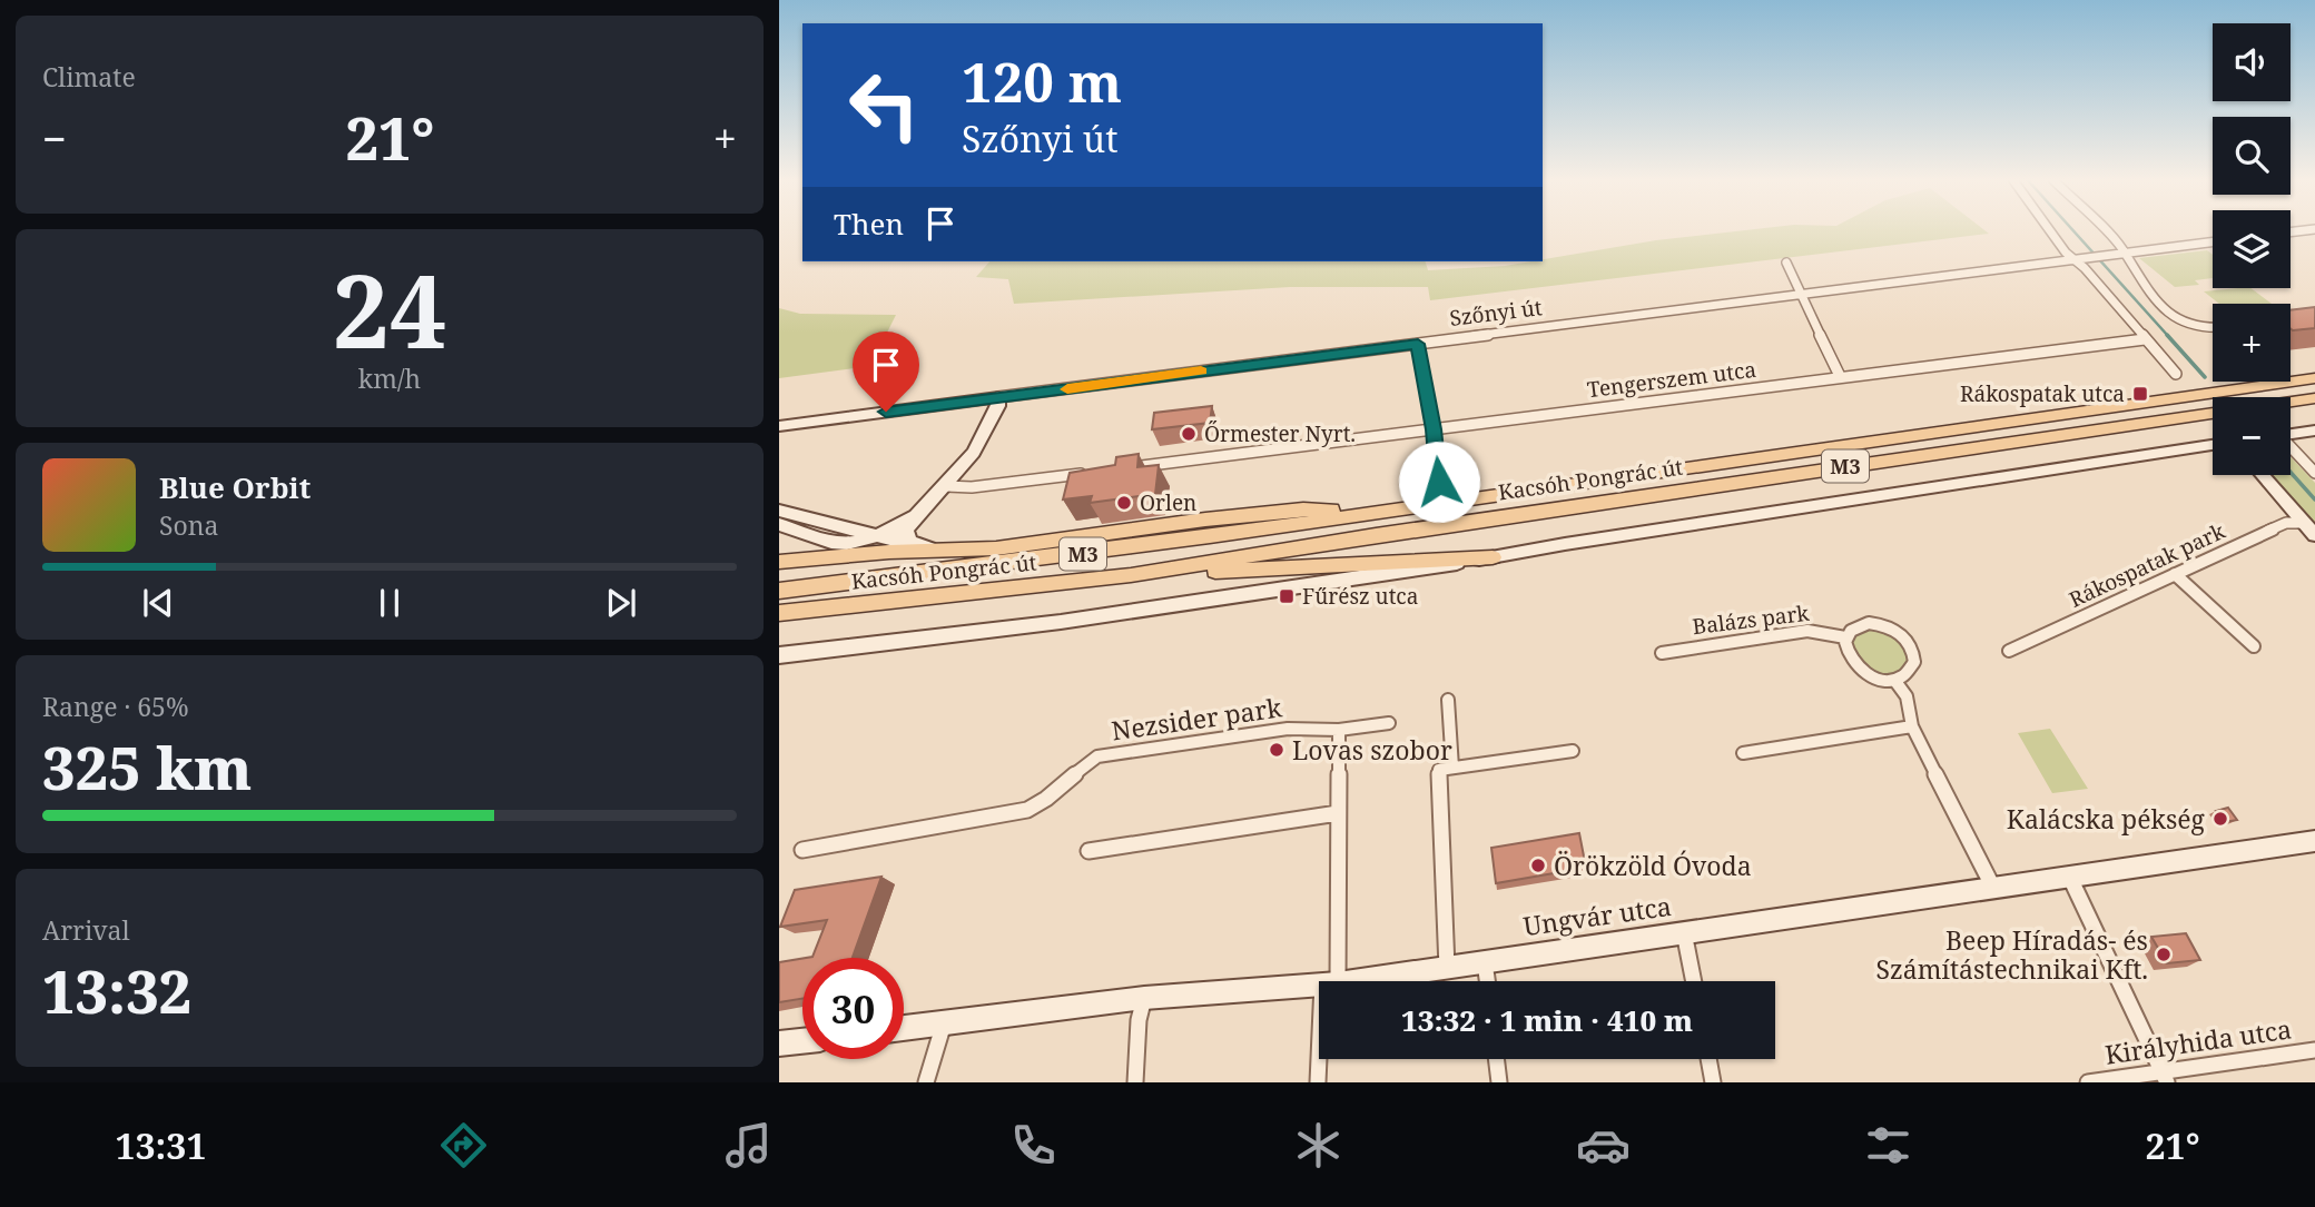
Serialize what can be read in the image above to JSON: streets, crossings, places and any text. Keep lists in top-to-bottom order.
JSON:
{
  "streets": {
    "main road": ["M3", "Kacsóh Pongrác út"],
    "street": [
      "Szőnyi út",
      "Tengerszem utca",
      "Rákospatak park",
      "Balázs park",
      "Nezsider park",
      "Ungvár utca",
      "Királyhida utca"
    ]
  },
  "places": {
    "transit": ["Rákospatak utca", "Fűrész utca"],
    "other": [
      "Őrmester Nyrt.",
      "Orlen",
      "Lovas szobor",
      "Kalácska pékség",
      "Örökzöld Óvoda",
      "Beep Híradás- és Számítástechnikai Kft."
    ]
  },
  "page": {
    "tile": [
      "Climate",
      ["24", "km/h"],
      ["Range · 65%", "325 km"],
      ["Arrival", "13:32"]
    ],
    "map_buttons": ["+", "−"],
    "turn": ["120 m", "Szőnyi út"],
    "heat": ["−", "21°", "+"],
    "then": "Then",
    "song": ["Blue Orbit", "Sona"],
    "limit": "30",
    "trip": "13:32 · 1 min · 410 m",
    "tabs": ["13:31", "21°"]
  }
}
